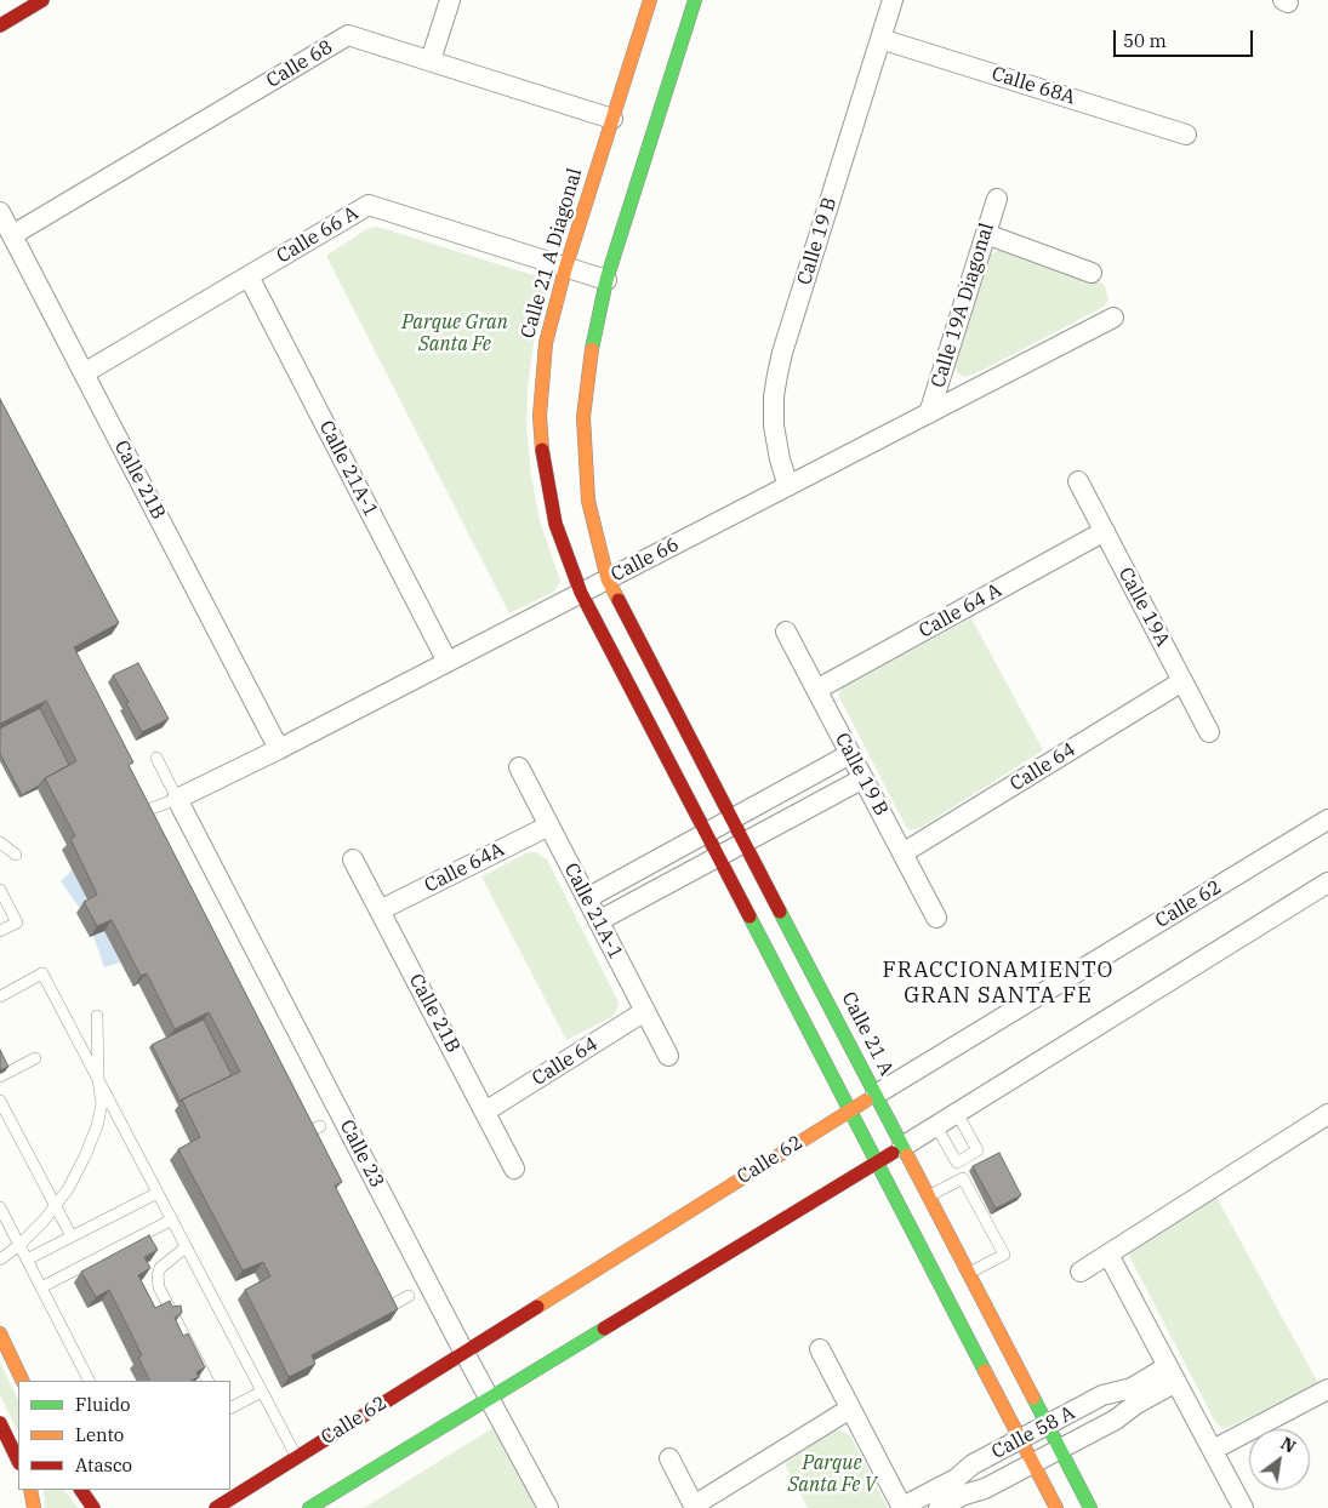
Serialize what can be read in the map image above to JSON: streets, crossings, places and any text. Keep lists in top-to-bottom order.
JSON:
{
  "streets": {
    "main road": ["Calle 21 A Diagonal", "Calle 62", "Calle 21 A"],
    "street": [
      "Calle 68",
      "Calle 68A",
      "Calle 66 A",
      "Calle 19 B",
      "Calle 19A Diagonal",
      "Calle 21A-1",
      "Calle 21B",
      "Calle 66",
      "Calle 19A",
      "Calle 64 A",
      "Calle 64",
      "Calle 64A",
      "Calle 23",
      "Calle 58 A"
    ]
  },
  "crossings": [
    ["Calle 68", "Calle 21 A Diagonal"],
    ["Calle 68", "Calle 21B"],
    ["Calle 68A", "Calle 19 B"],
    ["Calle 66 A", "Calle 21 A Diagonal"],
    ["Calle 66 A", "Calle 21A-1"],
    ["Calle 66 A", "Calle 21B"],
    ["Calle 19 B", "Calle 66"],
    ["Calle 19 B", "Calle 64 A"],
    ["Calle 19 B", "Calle 64"],
    ["Calle 21 A Diagonal", "Calle 66"],
    ["Calle 19A Diagonal", "Calle 66"],
    ["Calle 21A-1", "Calle 66"],
    ["Calle 21A-1", "Calle 64"],
    ["Calle 21A-1", "Calle 64A"],
    ["Calle 21B", "Calle 66"],
    ["Calle 21B", "Calle 64"],
    ["Calle 21B", "Calle 64A"],
    ["Calle 66", "Calle 21 A"],
    ["Calle 66", "Calle 23"],
    ["Calle 19A", "Calle 64 A"],
    ["Calle 19A", "Calle 64"],
    ["Calle 62", "Calle 21 A"],
    ["Calle 62", "Calle 23"],
    ["Calle 21 A", "Calle 58 A"]
  ],
  "districts": ["FRACCIONAMIENTO GRAN SANTA FE"],
  "parks": ["Parque Gran Santa Fe", "Parque Santa Fe V"],
  "legend": ["Fluido", "Lento", "Atasco"],
  "scale_bar": "50 m",
  "north": "top right"
}
